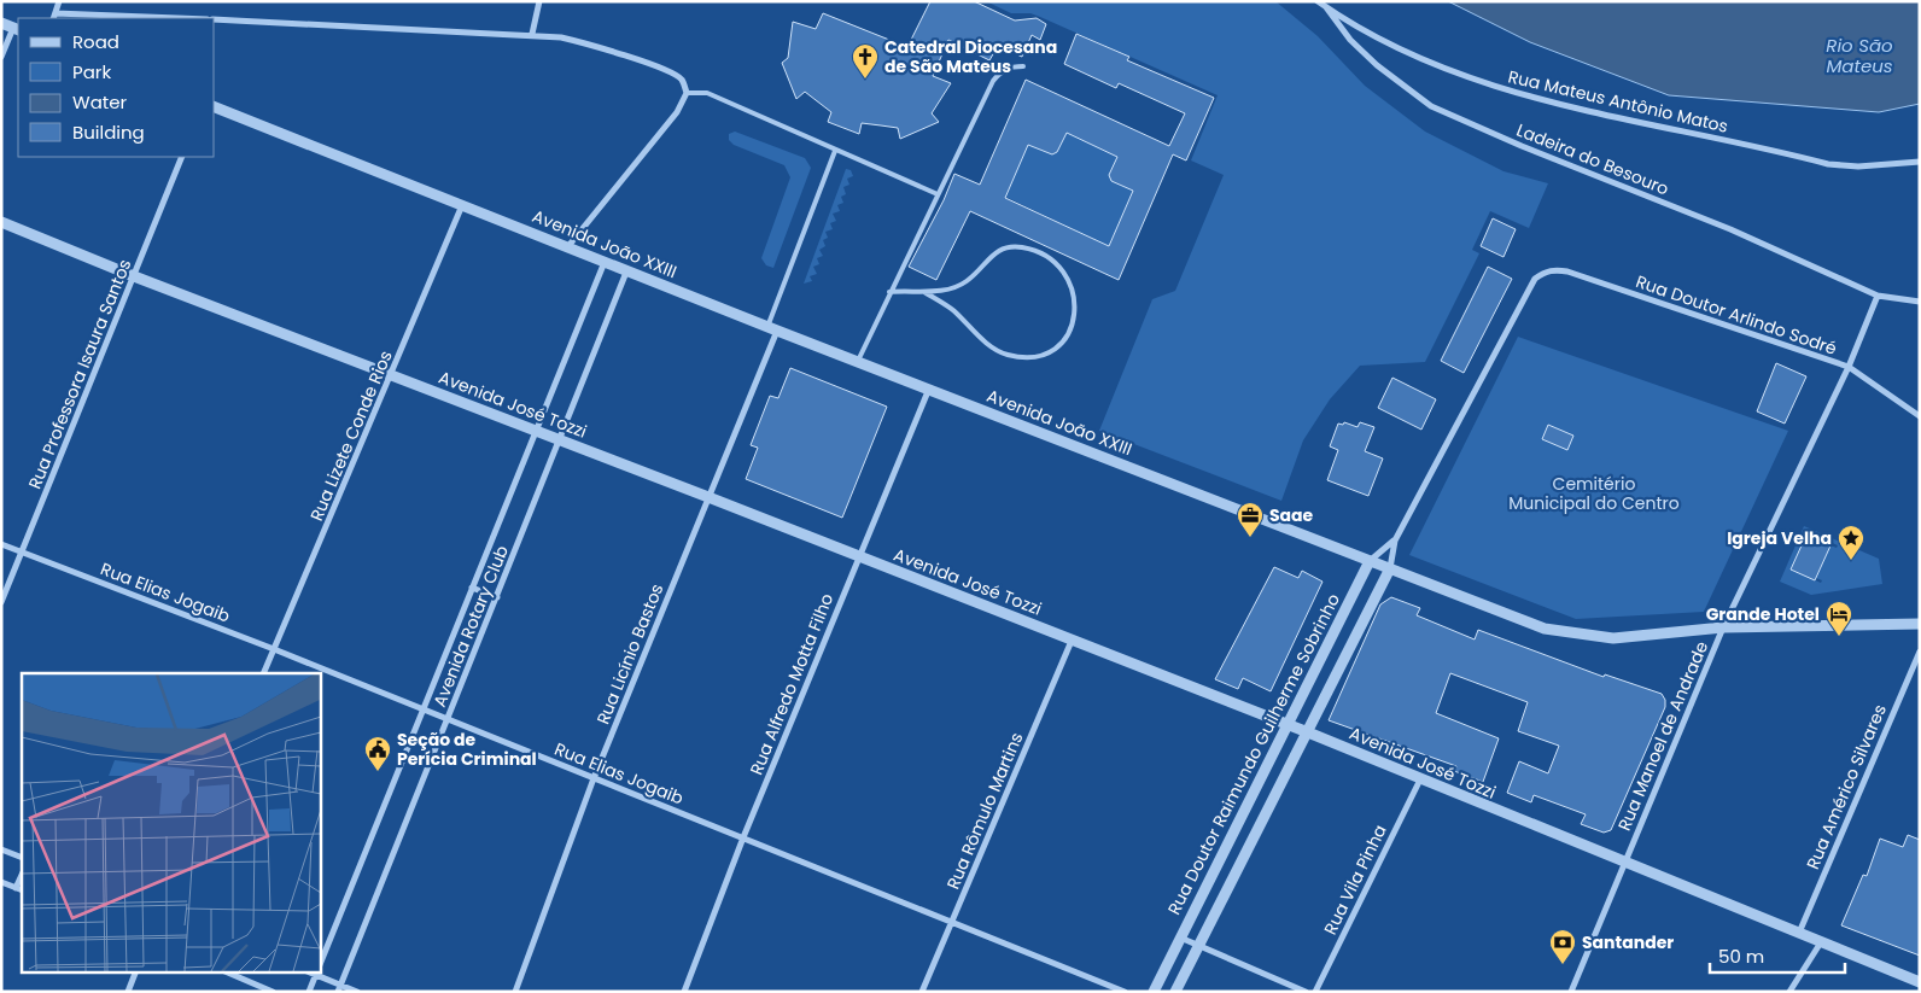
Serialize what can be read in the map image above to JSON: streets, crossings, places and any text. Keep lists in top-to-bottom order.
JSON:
{
  "streets": {
    "street": [
      "Rua Mateus Antônio Matos",
      "Ladeira do Besouro",
      "Avenida João XXIII",
      "Rua Doutor Arlindo Sodré",
      "Rua Professora Isaura Santos",
      "Avenida José Tozzi",
      "Rua Lizete Conde Rios",
      "Rua Elias Jogaib",
      "Avenida Rotary Club",
      "Rua Licínio Bastos",
      "Rua Alfredo Motta Filho",
      "Rua Manoel de Andrade",
      "Rua Doutor Raimundo Guilherme Sobrinho",
      "Rua Américo Silvares",
      "Rua Rômulo Martins",
      "Rua Vila Pinha"
    ]
  },
  "crossings": [
    ["Rua Mateus Antônio Matos", "Ladeira do Besouro"],
    ["Ladeira do Besouro", "Rua Manoel de Andrade"],
    ["Avenida João XXIII", "Rua Lizete Conde Rios"],
    ["Avenida João XXIII", "Avenida Rotary Club"],
    ["Avenida João XXIII", "Rua Licínio Bastos"],
    ["Avenida João XXIII", "Rua Alfredo Motta Filho"],
    ["Avenida João XXIII", "Rua Manoel de Andrade"],
    ["Avenida João XXIII", "Rua Doutor Raimundo Guilherme Sobrinho"],
    ["Rua Doutor Arlindo Sodré", "Rua Manoel de Andrade"],
    ["Rua Doutor Arlindo Sodré", "Rua Doutor Raimundo Guilherme Sobrinho"],
    ["Rua Professora Isaura Santos", "Avenida José Tozzi"],
    ["Rua Professora Isaura Santos", "Rua Elias Jogaib"],
    ["Avenida José Tozzi", "Rua Lizete Conde Rios"],
    ["Avenida José Tozzi", "Avenida Rotary Club"],
    ["Avenida José Tozzi", "Rua Licínio Bastos"],
    ["Avenida José Tozzi", "Rua Alfredo Motta Filho"],
    ["Avenida José Tozzi", "Rua Manoel de Andrade"],
    ["Avenida José Tozzi", "Rua Doutor Raimundo Guilherme Sobrinho"],
    ["Avenida José Tozzi", "Rua Américo Silvares"],
    ["Avenida José Tozzi", "Rua Rômulo Martins"],
    ["Avenida José Tozzi", "Rua Vila Pinha"],
    ["Rua Lizete Conde Rios", "Rua Elias Jogaib"],
    ["Rua Elias Jogaib", "Avenida Rotary Club"],
    ["Rua Elias Jogaib", "Rua Licínio Bastos"],
    ["Rua Elias Jogaib", "Rua Alfredo Motta Filho"],
    ["Rua Elias Jogaib", "Rua Rômulo Martins"]
  ],
  "water": ["Rio São Mateus"],
  "parks": ["Cemitério Municipal do Centro"],
  "places": {
    "church": ["Catedral Diocesana de São Mateus"],
    "office": ["Saae"],
    "place": ["Igreja Velha"],
    "hotel": ["Grande Hotel"],
    "public building": ["Seção de Perícia Criminal"],
    "bank": ["Santander"]
  },
  "legend": [
    "Road",
    "Park",
    "Water",
    "Building"
  ],
  "scale_bar": "50 m"
}
